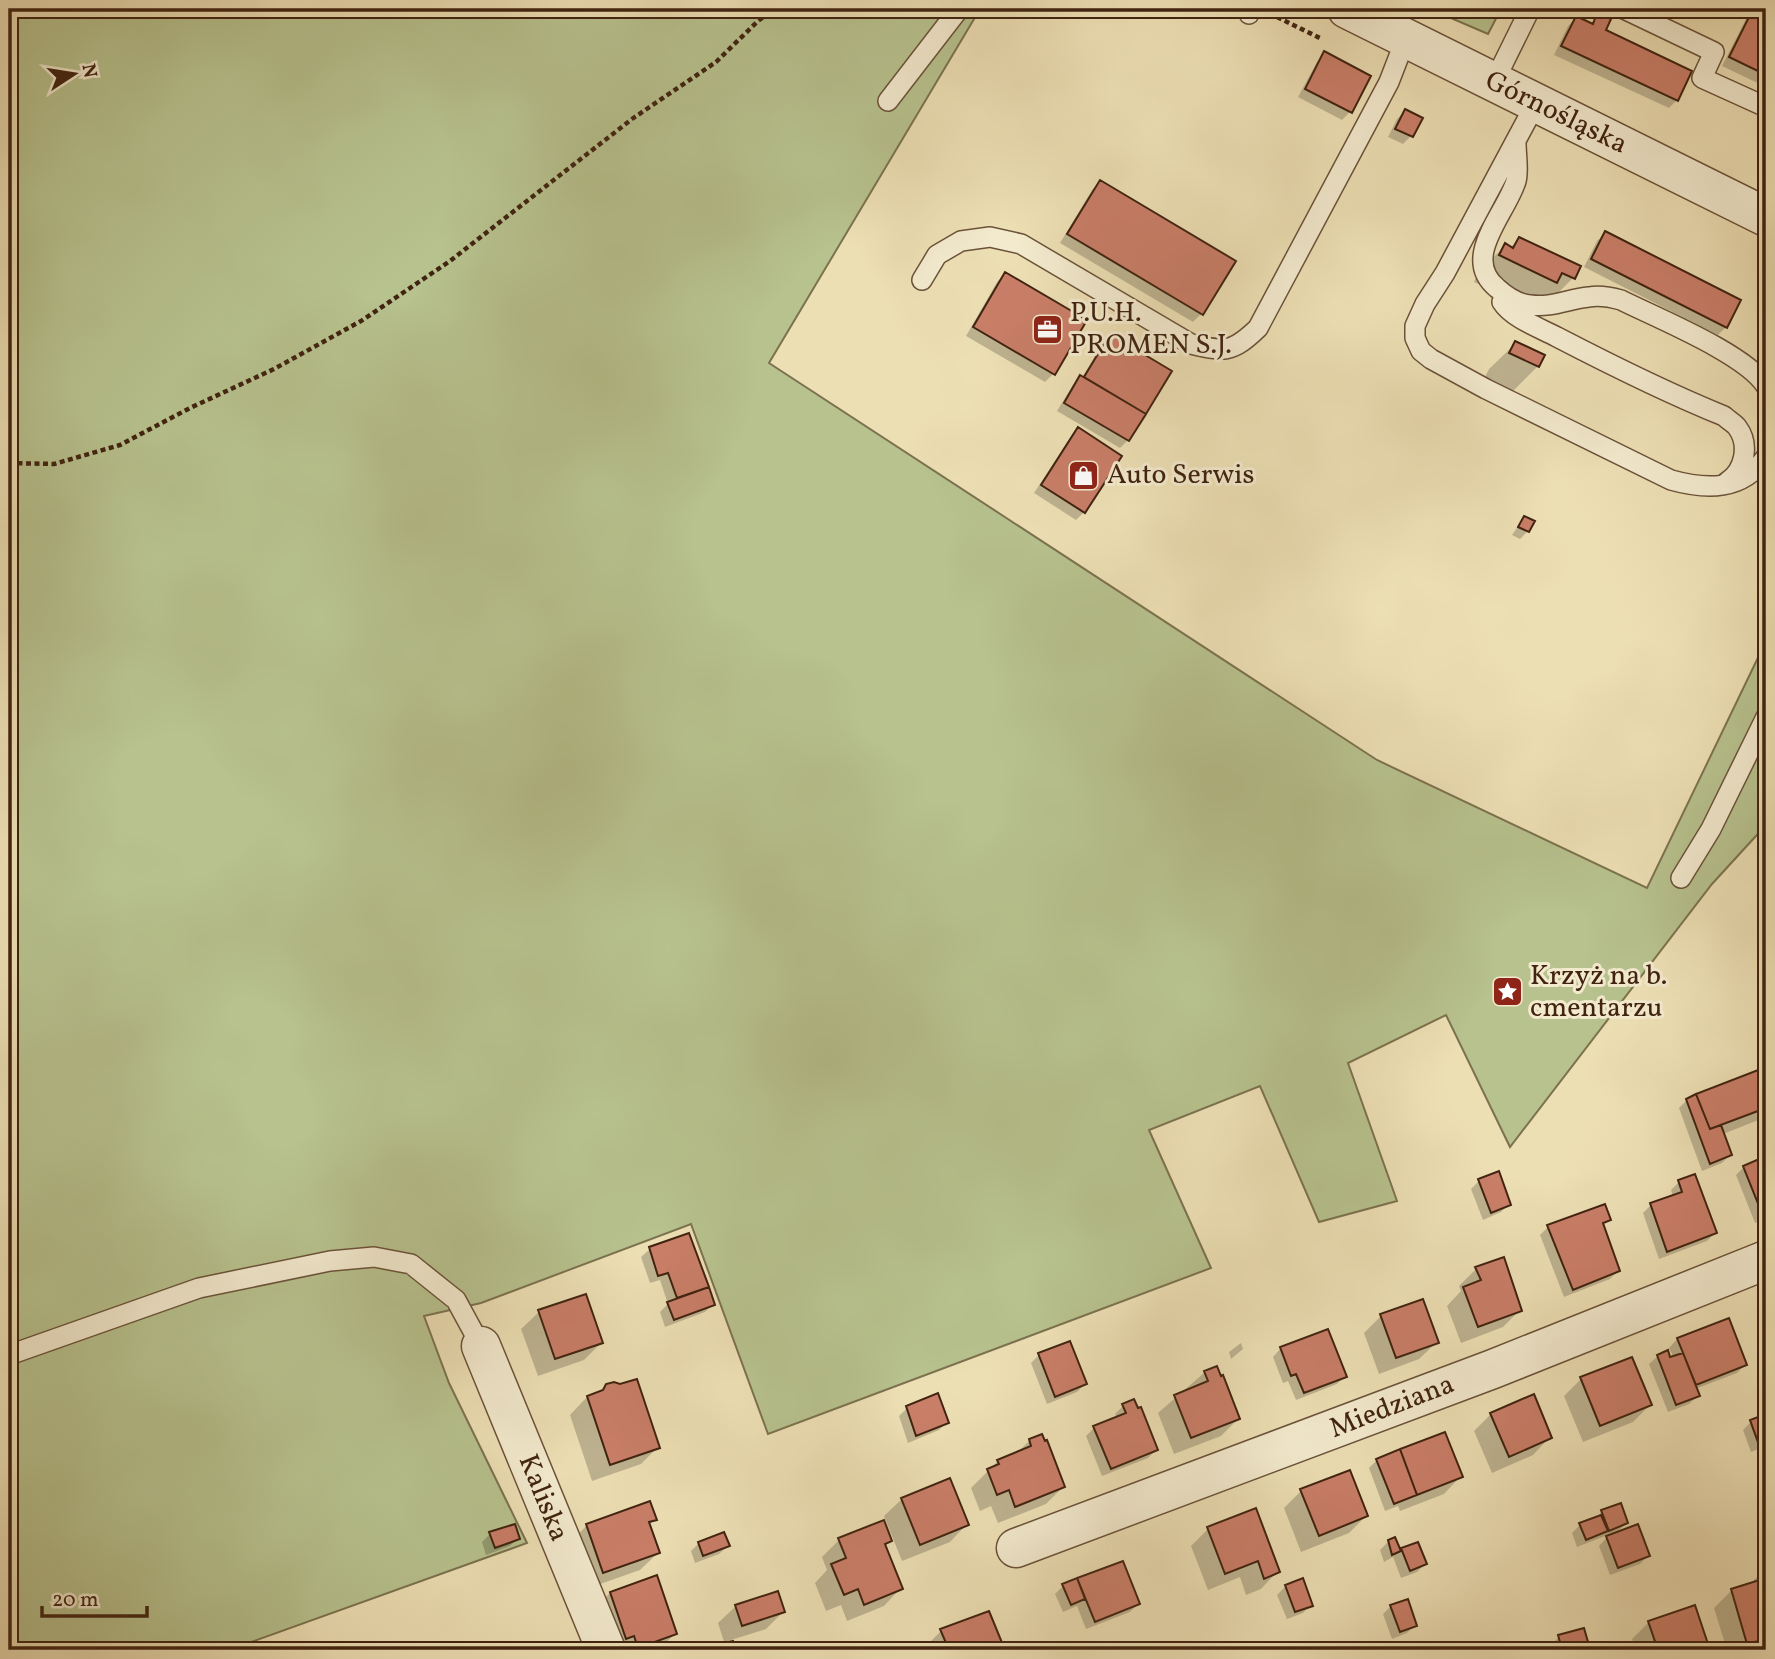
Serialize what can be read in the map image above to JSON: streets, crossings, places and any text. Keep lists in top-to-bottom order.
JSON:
{
  "streets": {
    "street": ["Górnośląska", "Miedziana", "Kaliska"]
  },
  "places": {
    "office": ["P.U.H. PROMEN S.J."],
    "shop": ["Auto Serwis"],
    "place": ["Krzyż na b. cmentarzu"]
  },
  "scale_bar": "20 m",
  "north": "right"
}
